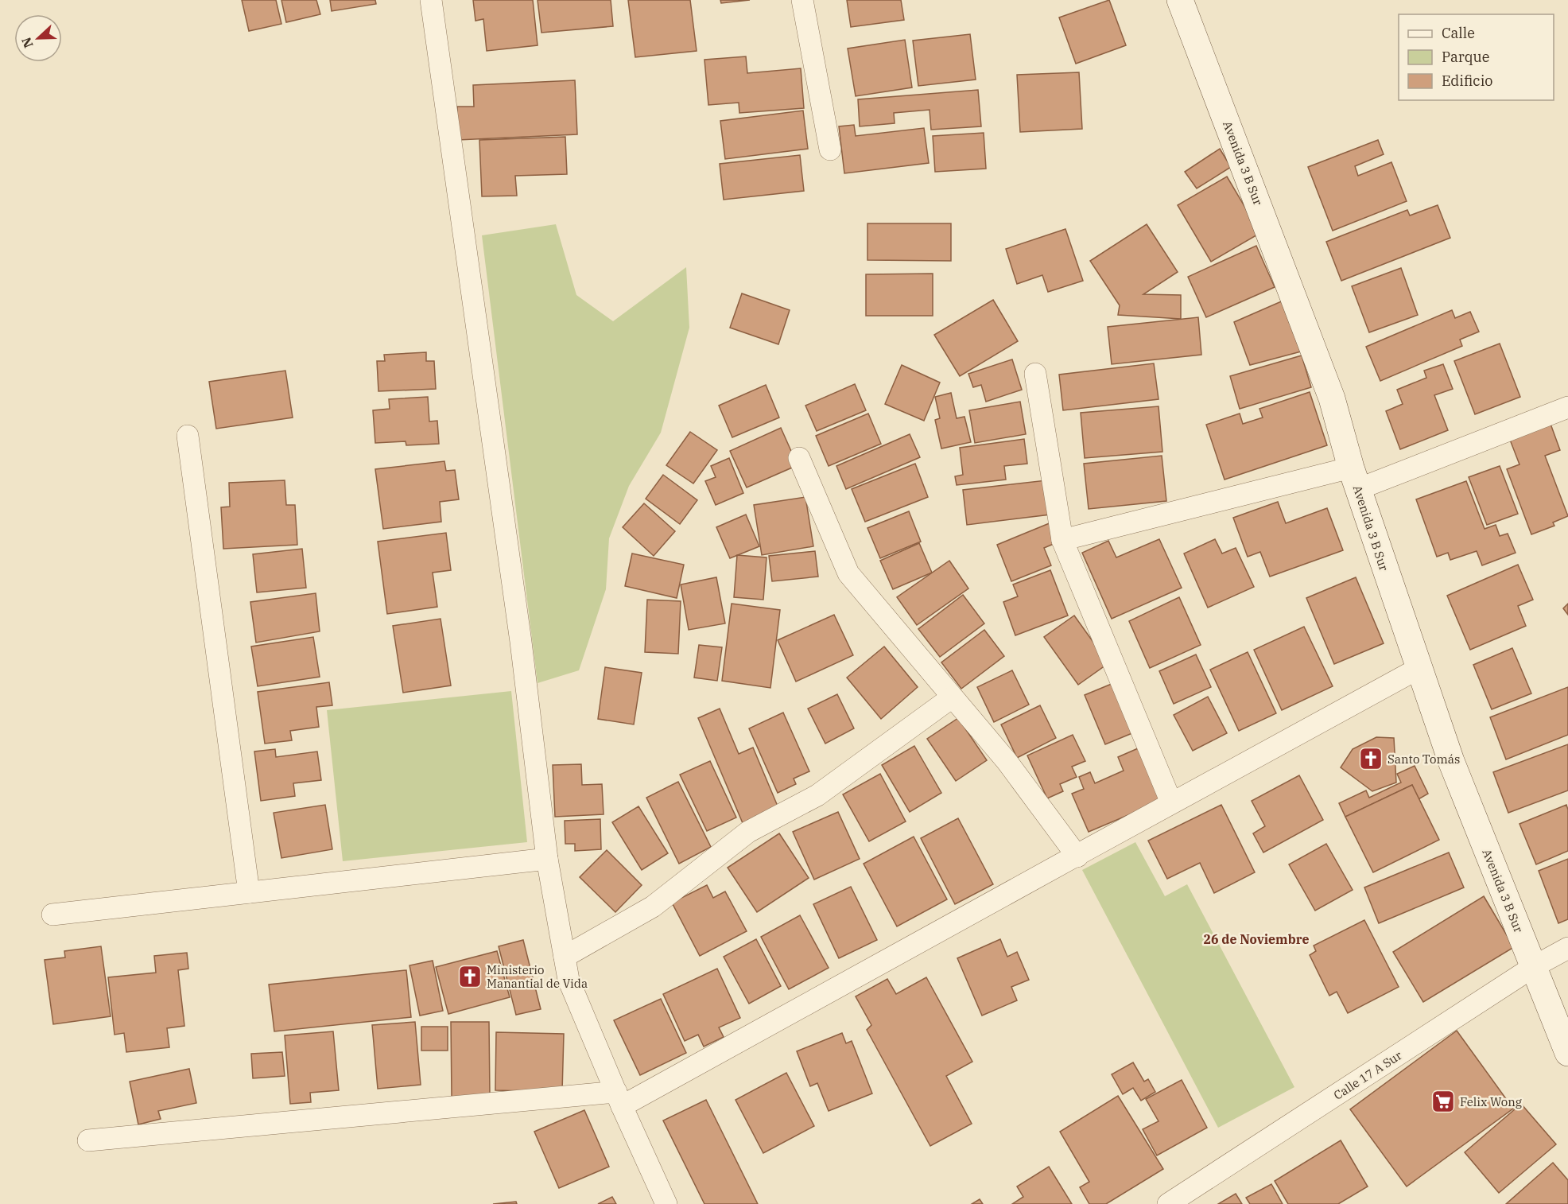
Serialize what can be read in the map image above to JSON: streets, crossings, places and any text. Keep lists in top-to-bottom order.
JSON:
{
  "streets": {
    "street": ["Avenida 3 B Sur", "Calle 17 A Sur"]
  },
  "crossings": [
    ["Avenida 3 B Sur", "Calle 17 A Sur"]
  ],
  "districts": ["26 de Noviembre"],
  "places": {
    "church": ["Santo Tomás", "Ministerio Manantial de Vida"],
    "supermarket": ["Felix Wong"]
  },
  "legend": ["Calle", "Parque", "Edificio"],
  "north": "left"
}
